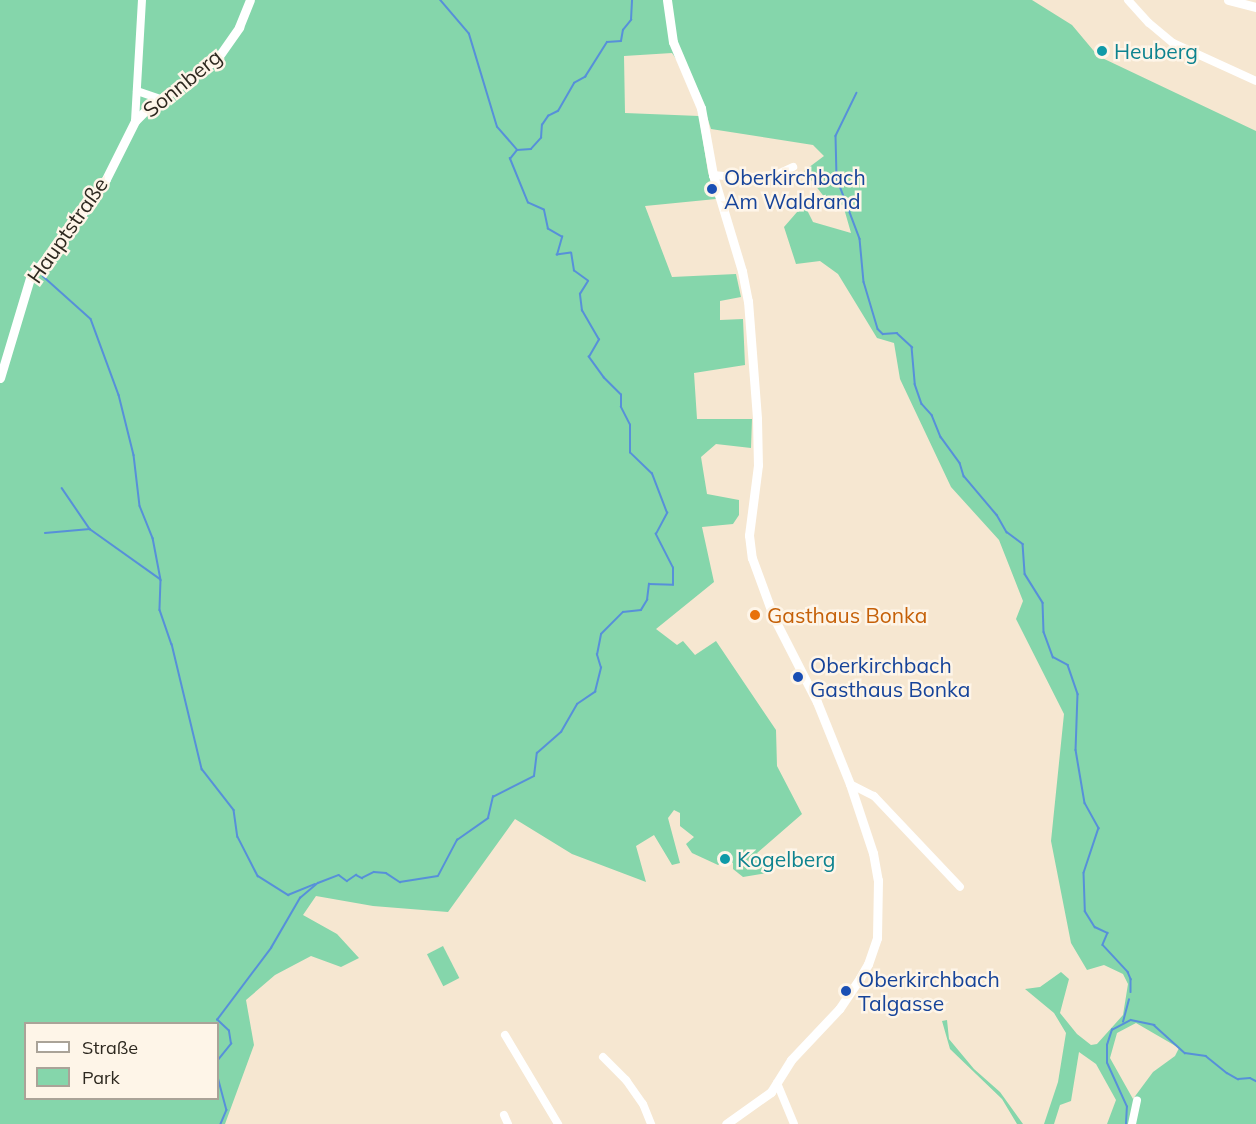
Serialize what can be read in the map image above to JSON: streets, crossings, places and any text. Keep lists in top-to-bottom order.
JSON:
{
  "streets": {
    "street": ["Sonnberg", "Hauptstraße"]
  },
  "crossings": [
    ["Sonnberg", "Hauptstraße"]
  ],
  "places": [
    "Heuberg",
    "Oberkirchbach Am Waldrand",
    "Gasthaus Bonka",
    "Oberkirchbach Gasthaus Bonka",
    "Kogelberg",
    "Oberkirchbach Talgasse"
  ],
  "legend": ["Straße", "Park"]
}
